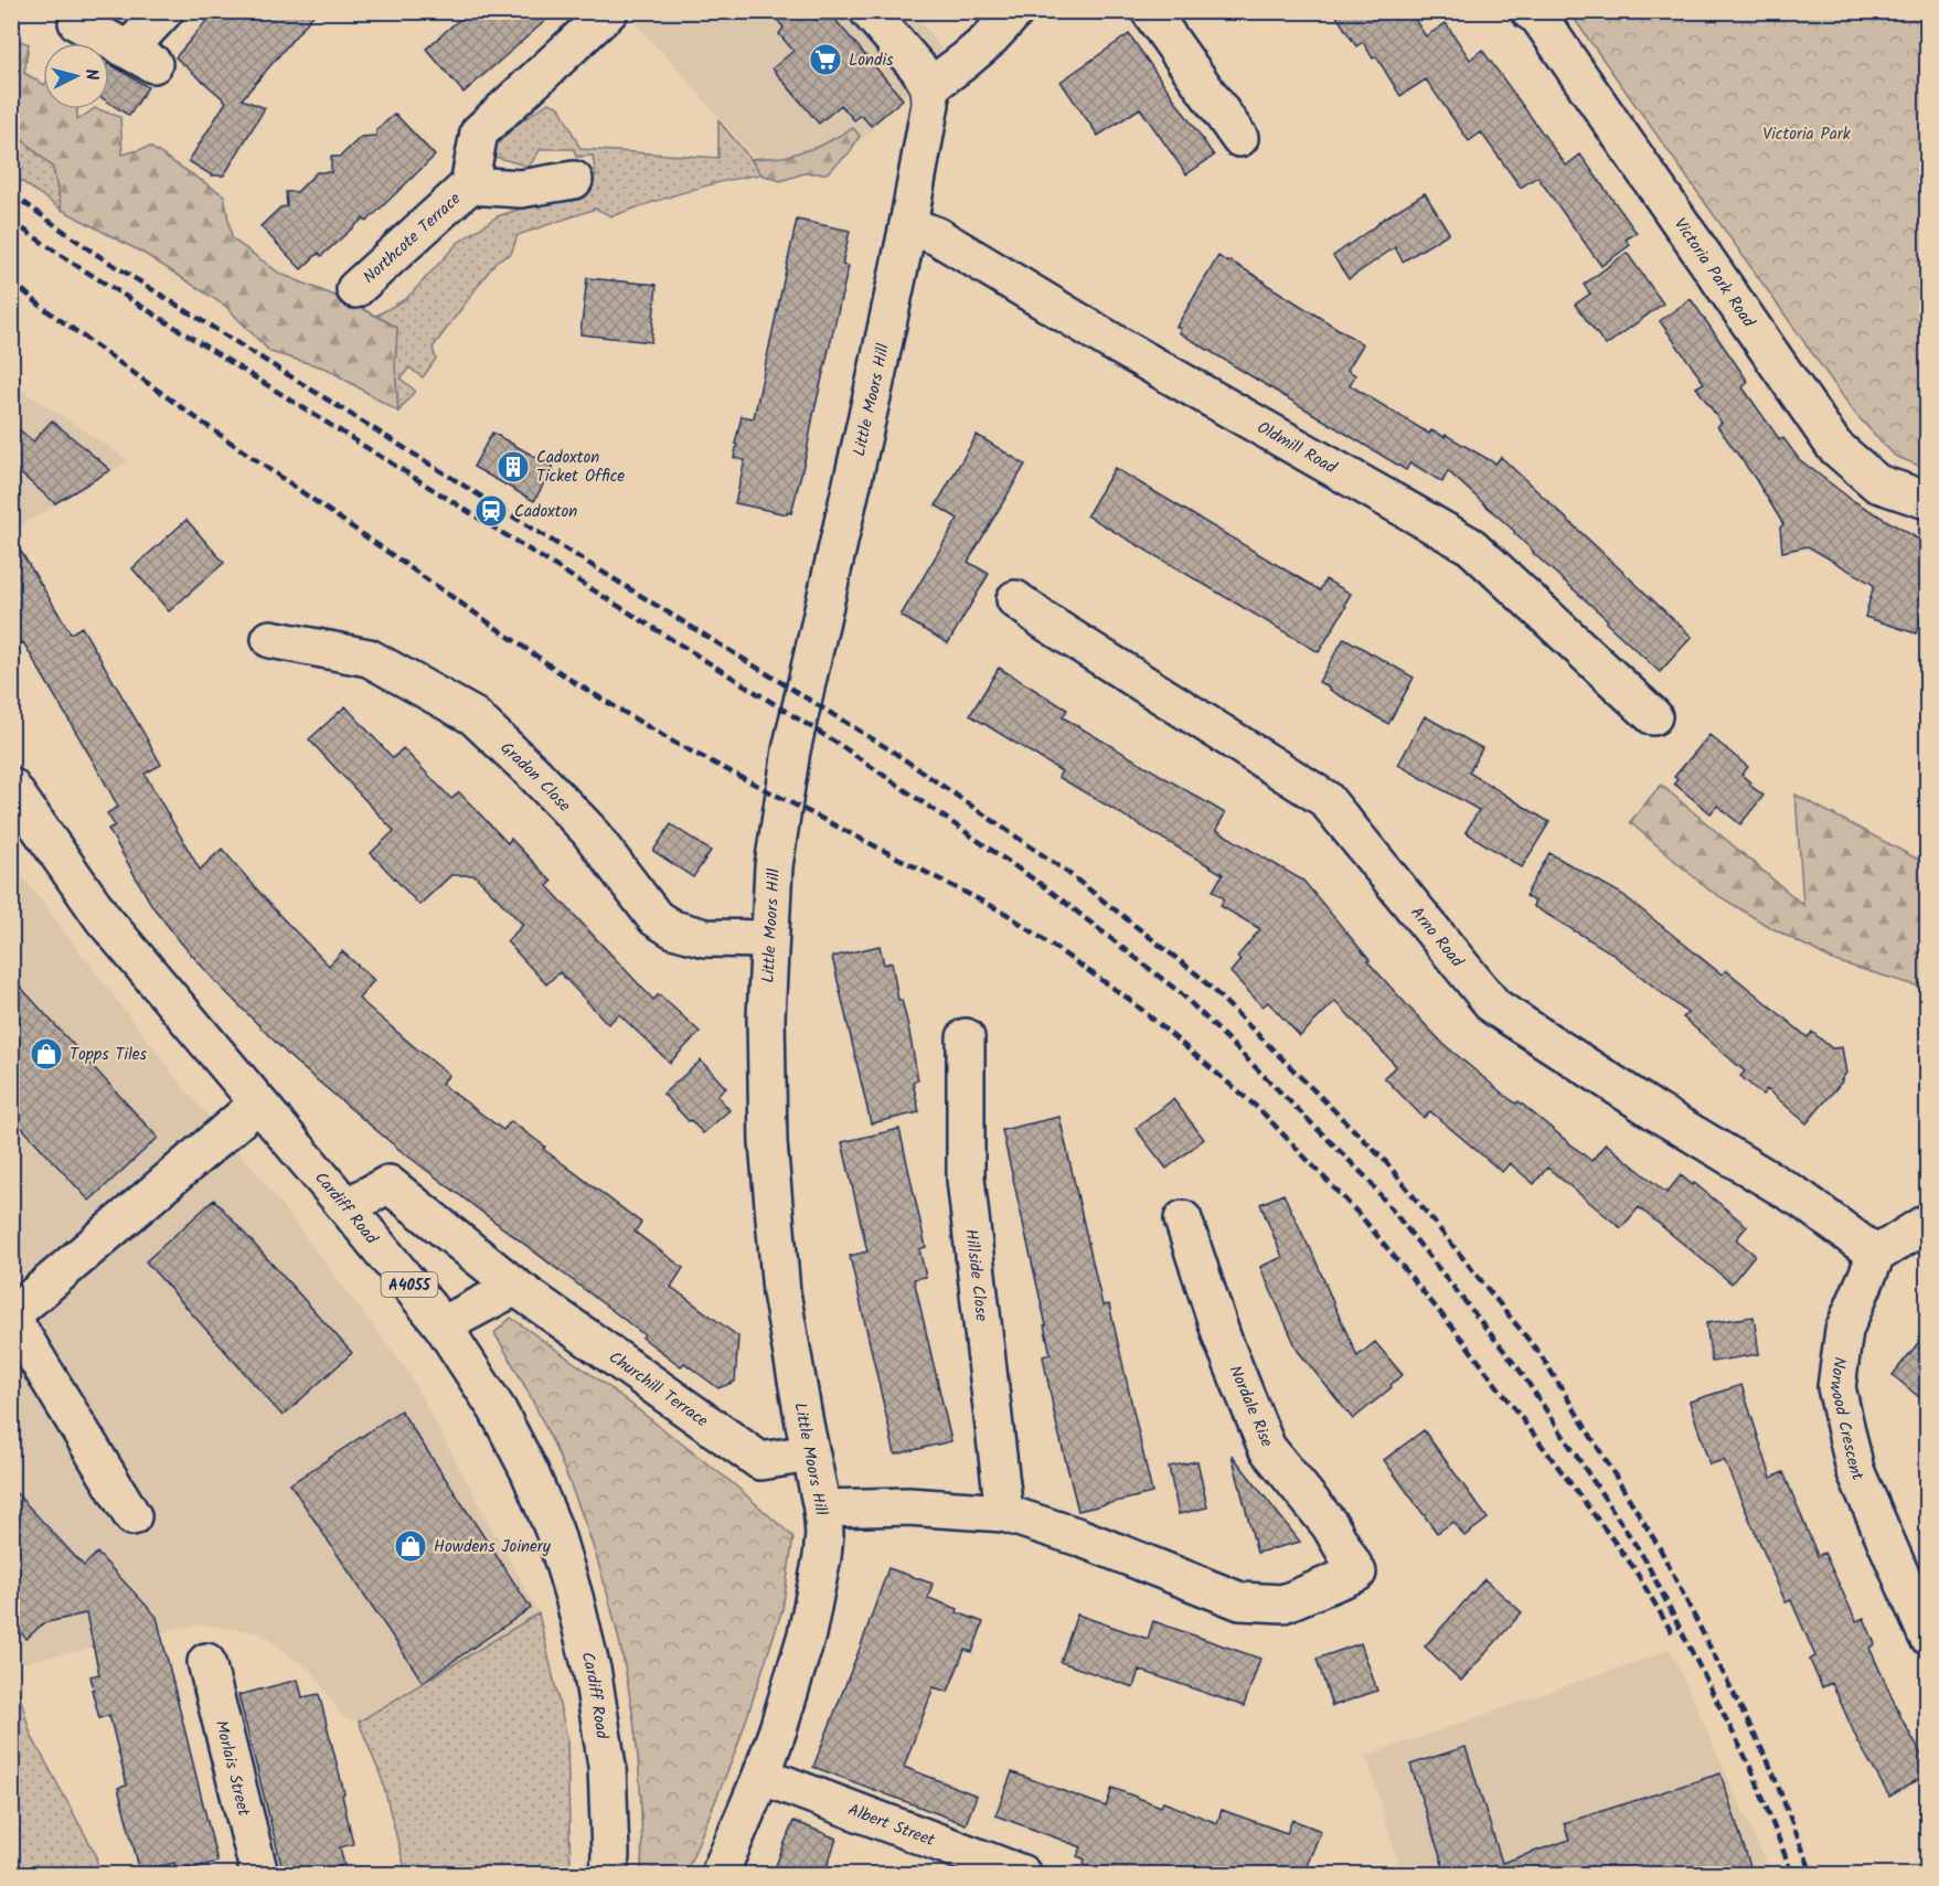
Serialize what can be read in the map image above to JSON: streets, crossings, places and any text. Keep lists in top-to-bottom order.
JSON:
{
  "streets": {
    "street": [
      "Northcote Terrace",
      "Victoria Park Road",
      "Little Moors Hill",
      "Oldmill Road",
      "Gradon Close",
      "Arno Road",
      "Cardiff Road",
      "Hillside Close",
      "A4055",
      "Churchill Terrace",
      "Nordale Rise",
      "Norwood Crescent",
      "Morlais Street",
      "Albert Street"
    ]
  },
  "crossings": [
    ["Little Moors Hill", "Oldmill Road"],
    ["Little Moors Hill", "Gradon Close"],
    ["Little Moors Hill", "Churchill Terrace"],
    ["Little Moors Hill", "Albert Street"],
    ["Arno Road", "Norwood Crescent"],
    ["Cardiff Road", "Churchill Terrace"],
    ["Hillside Close", "Nordale Rise"]
  ],
  "parks": ["Victoria Park"],
  "places": {
    "supermarket": ["Londis"],
    "building": ["Cadoxton Ticket Office"],
    "station": ["Cadoxton"],
    "shop": ["Topps Tiles", "Howdens Joinery"]
  },
  "north": "right"
}
